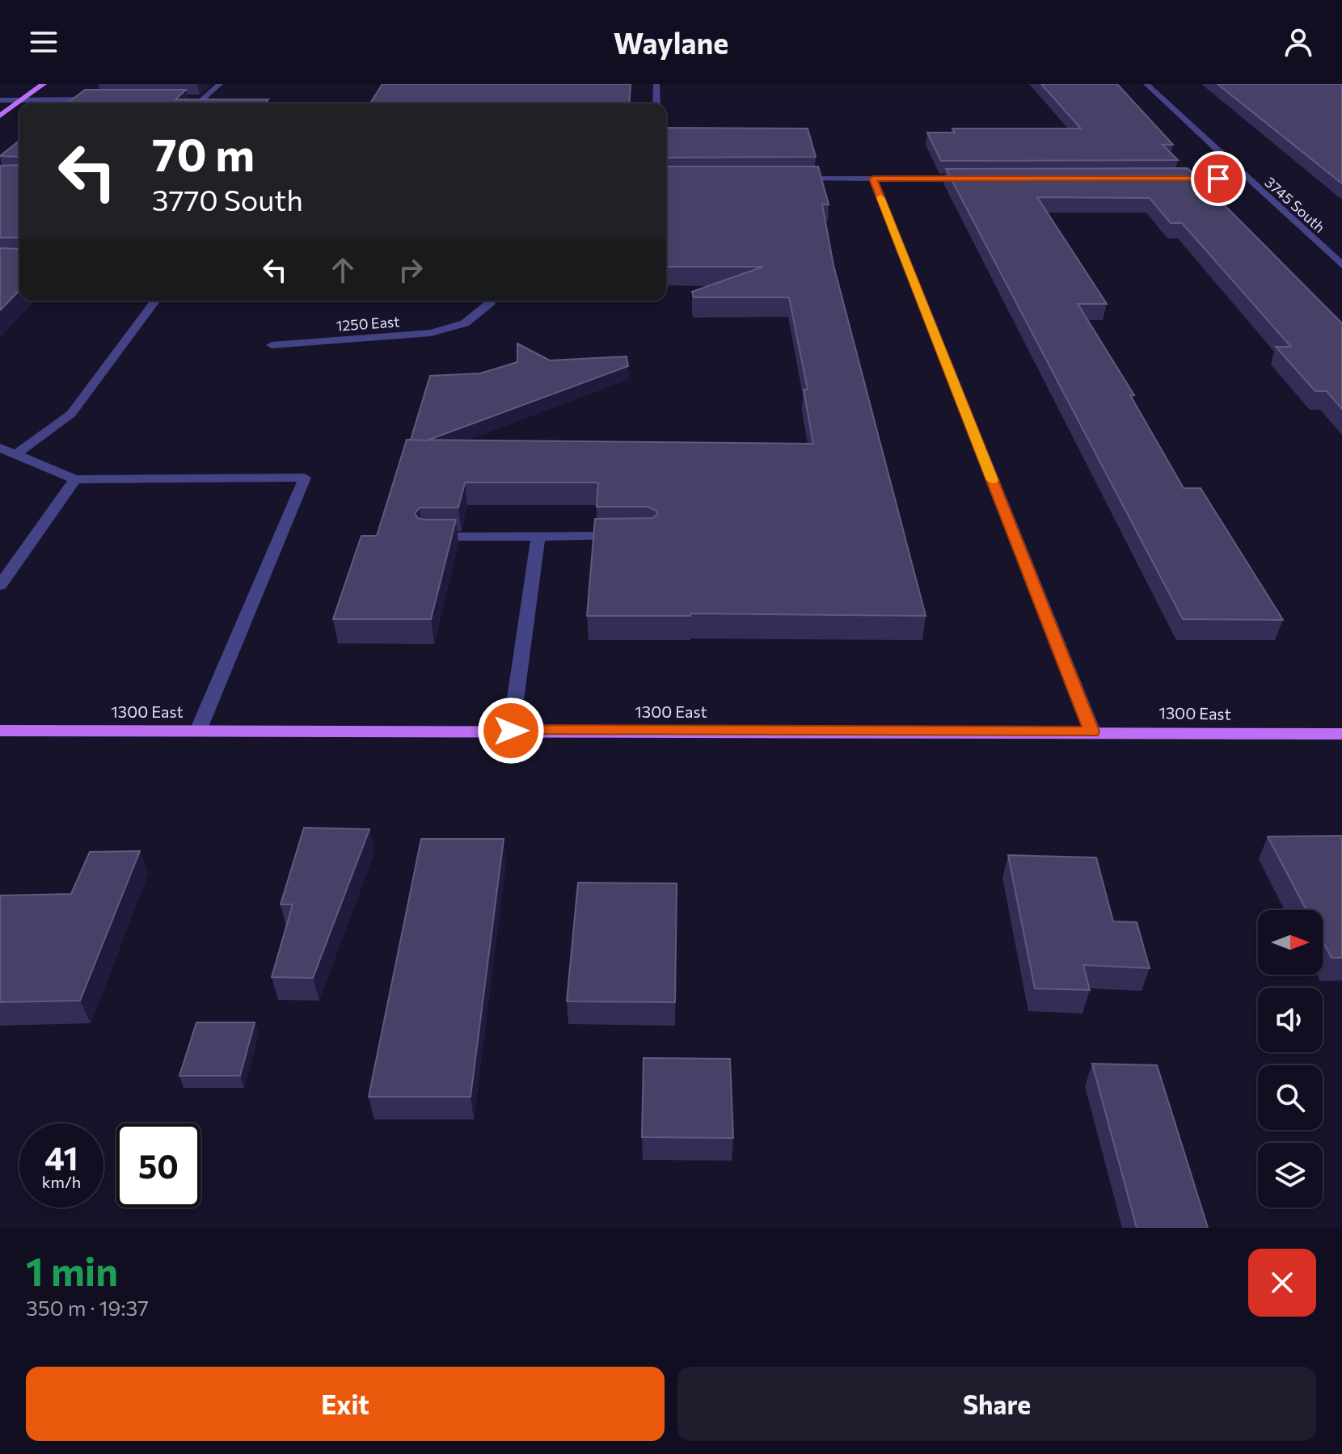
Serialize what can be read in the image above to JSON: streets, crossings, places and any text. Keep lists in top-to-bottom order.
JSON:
{
  "streets": {
    "main road": ["1300 East"],
    "street": ["3745 South", "1250 East"]
  },
  "north": "right",
  "page": {
    "header": "Waylane",
    "turn": ["70 m", "3770 South"],
    "speed": "41 km/h",
    "limit": "50",
    "heading": ["1 min", "350 m · 19:37"],
    "buttons": ["Exit", "Share"]
  }
}
